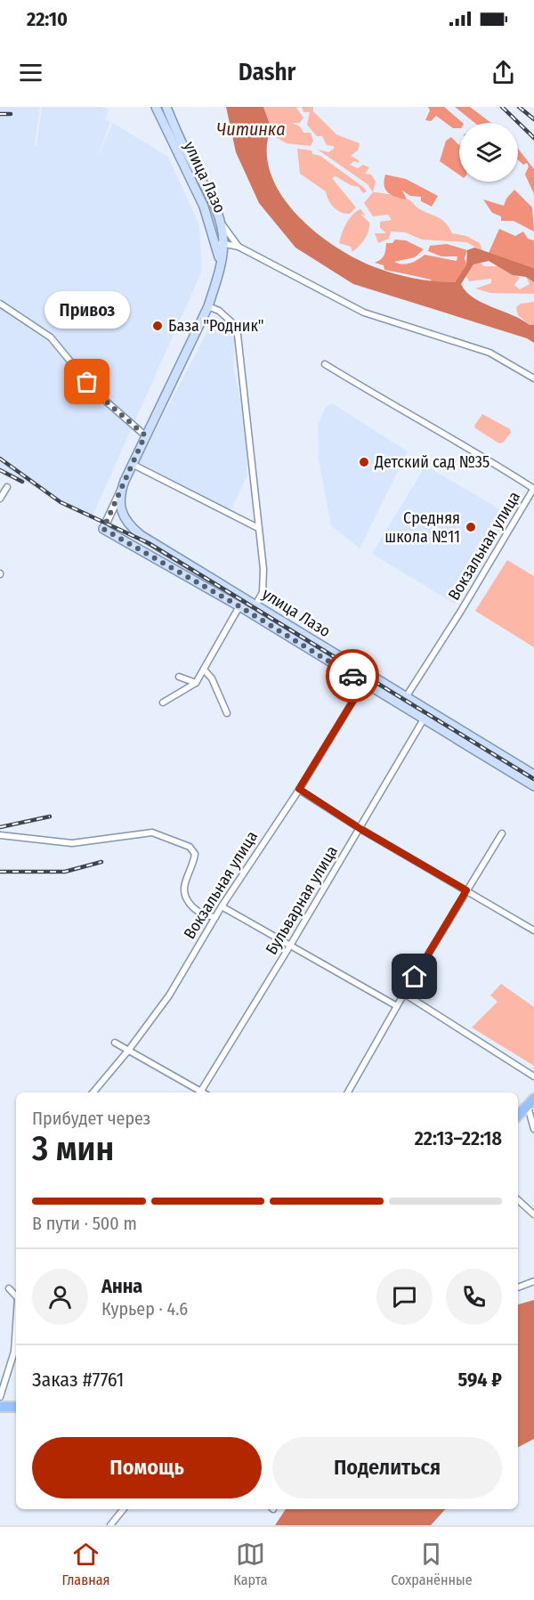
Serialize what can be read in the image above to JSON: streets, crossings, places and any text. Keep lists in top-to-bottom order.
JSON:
{
  "streets": {
    "main road": ["улица Лазо"],
    "street": ["Вокзальная улица", "Бульварная улица"]
  },
  "crossings": [
    ["улица Лазо", "Вокзальная улица"],
    ["улица Лазо", "Бульварная улица"]
  ],
  "water": ["Читинка"],
  "places": [
    "База \"Родник\"",
    "Привоз",
    "Детский сад №35",
    "Средняя школа №11"
  ],
  "page": {
    "status": "22:10",
    "header": "Dashr",
    "bubble": "Привоз",
    "heading": ["3 мин", "Прибудет через", "22:13–22:18"],
    "panel": [
      "Анна",
      "Курьер · 4.6",
      "Заказ #7761",
      "594 ₽"
    ],
    "bar": "В пути · 500 m",
    "buttons": ["Помощь", "Поделиться"],
    "tabs": ["Главная", "Карта", "Сохранённые"]
  }
}
